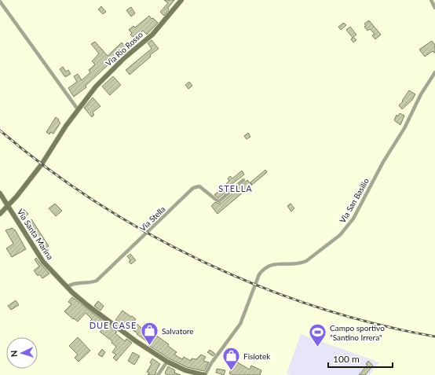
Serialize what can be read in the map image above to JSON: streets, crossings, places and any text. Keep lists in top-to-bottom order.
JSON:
{
  "streets": {
    "street": [
      "Via Rio Rosso",
      "Via San Basilio",
      "Via Stella",
      "Via Santa Marina"
    ]
  },
  "crossings": [
    ["Via Rio Rosso", "Via Santa Marina"],
    ["Via San Basilio", "Via Santa Marina"],
    ["Via Stella", "Via Santa Marina"]
  ],
  "districts": ["STELLA", "DUE CASE"],
  "places": {
    "shop": ["Salvatore", "Fisiotek"],
    "sports": ["Campo sportivo \"Santino Irrera\""]
  },
  "scale_bar": "100 m",
  "north": "left"
}
